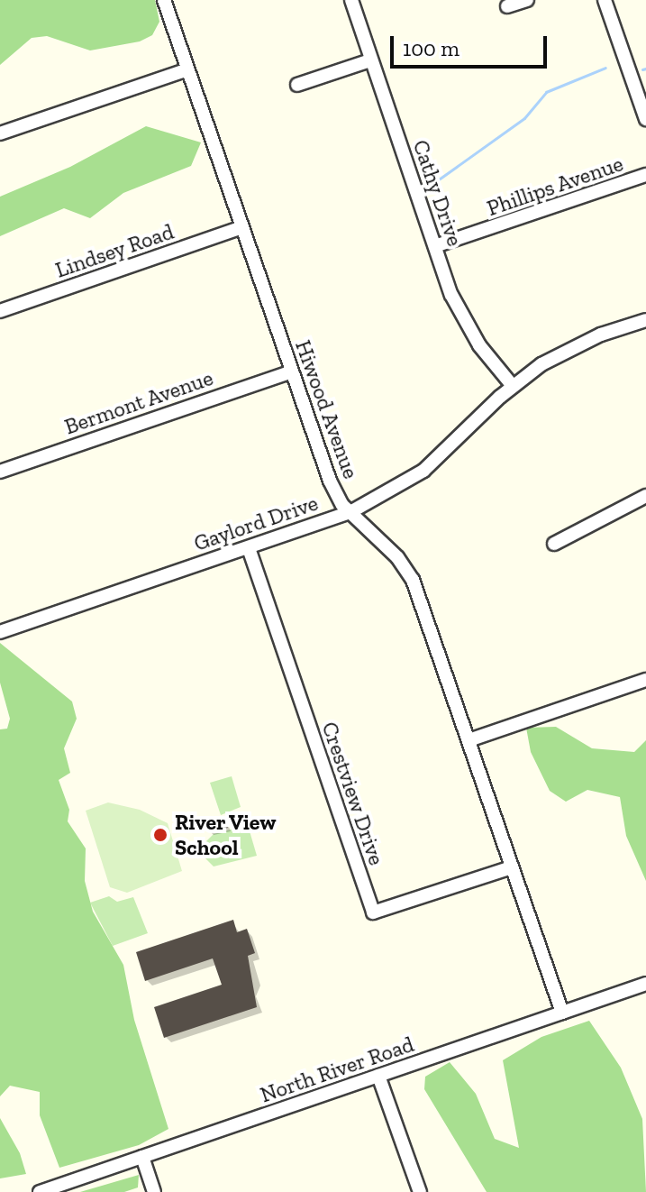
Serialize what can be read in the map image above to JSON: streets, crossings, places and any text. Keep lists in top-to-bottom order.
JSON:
{
  "streets": {
    "street": [
      "Phillips Avenue",
      "Cathy Drive",
      "Lindsey Road",
      "Bermont Avenue",
      "Hiwood Avenue",
      "Gaylord Drive",
      "Crestview Drive",
      "North River Road"
    ]
  },
  "crossings": [
    ["Phillips Avenue", "Cathy Drive"],
    ["Cathy Drive", "Gaylord Drive"],
    ["Lindsey Road", "Hiwood Avenue"],
    ["Bermont Avenue", "Hiwood Avenue"],
    ["Hiwood Avenue", "Gaylord Drive"],
    ["Hiwood Avenue", "Crestview Drive"],
    ["Hiwood Avenue", "North River Road"],
    ["Gaylord Drive", "Crestview Drive"]
  ],
  "places": ["River View School"],
  "scale_bar": "100 m"
}
